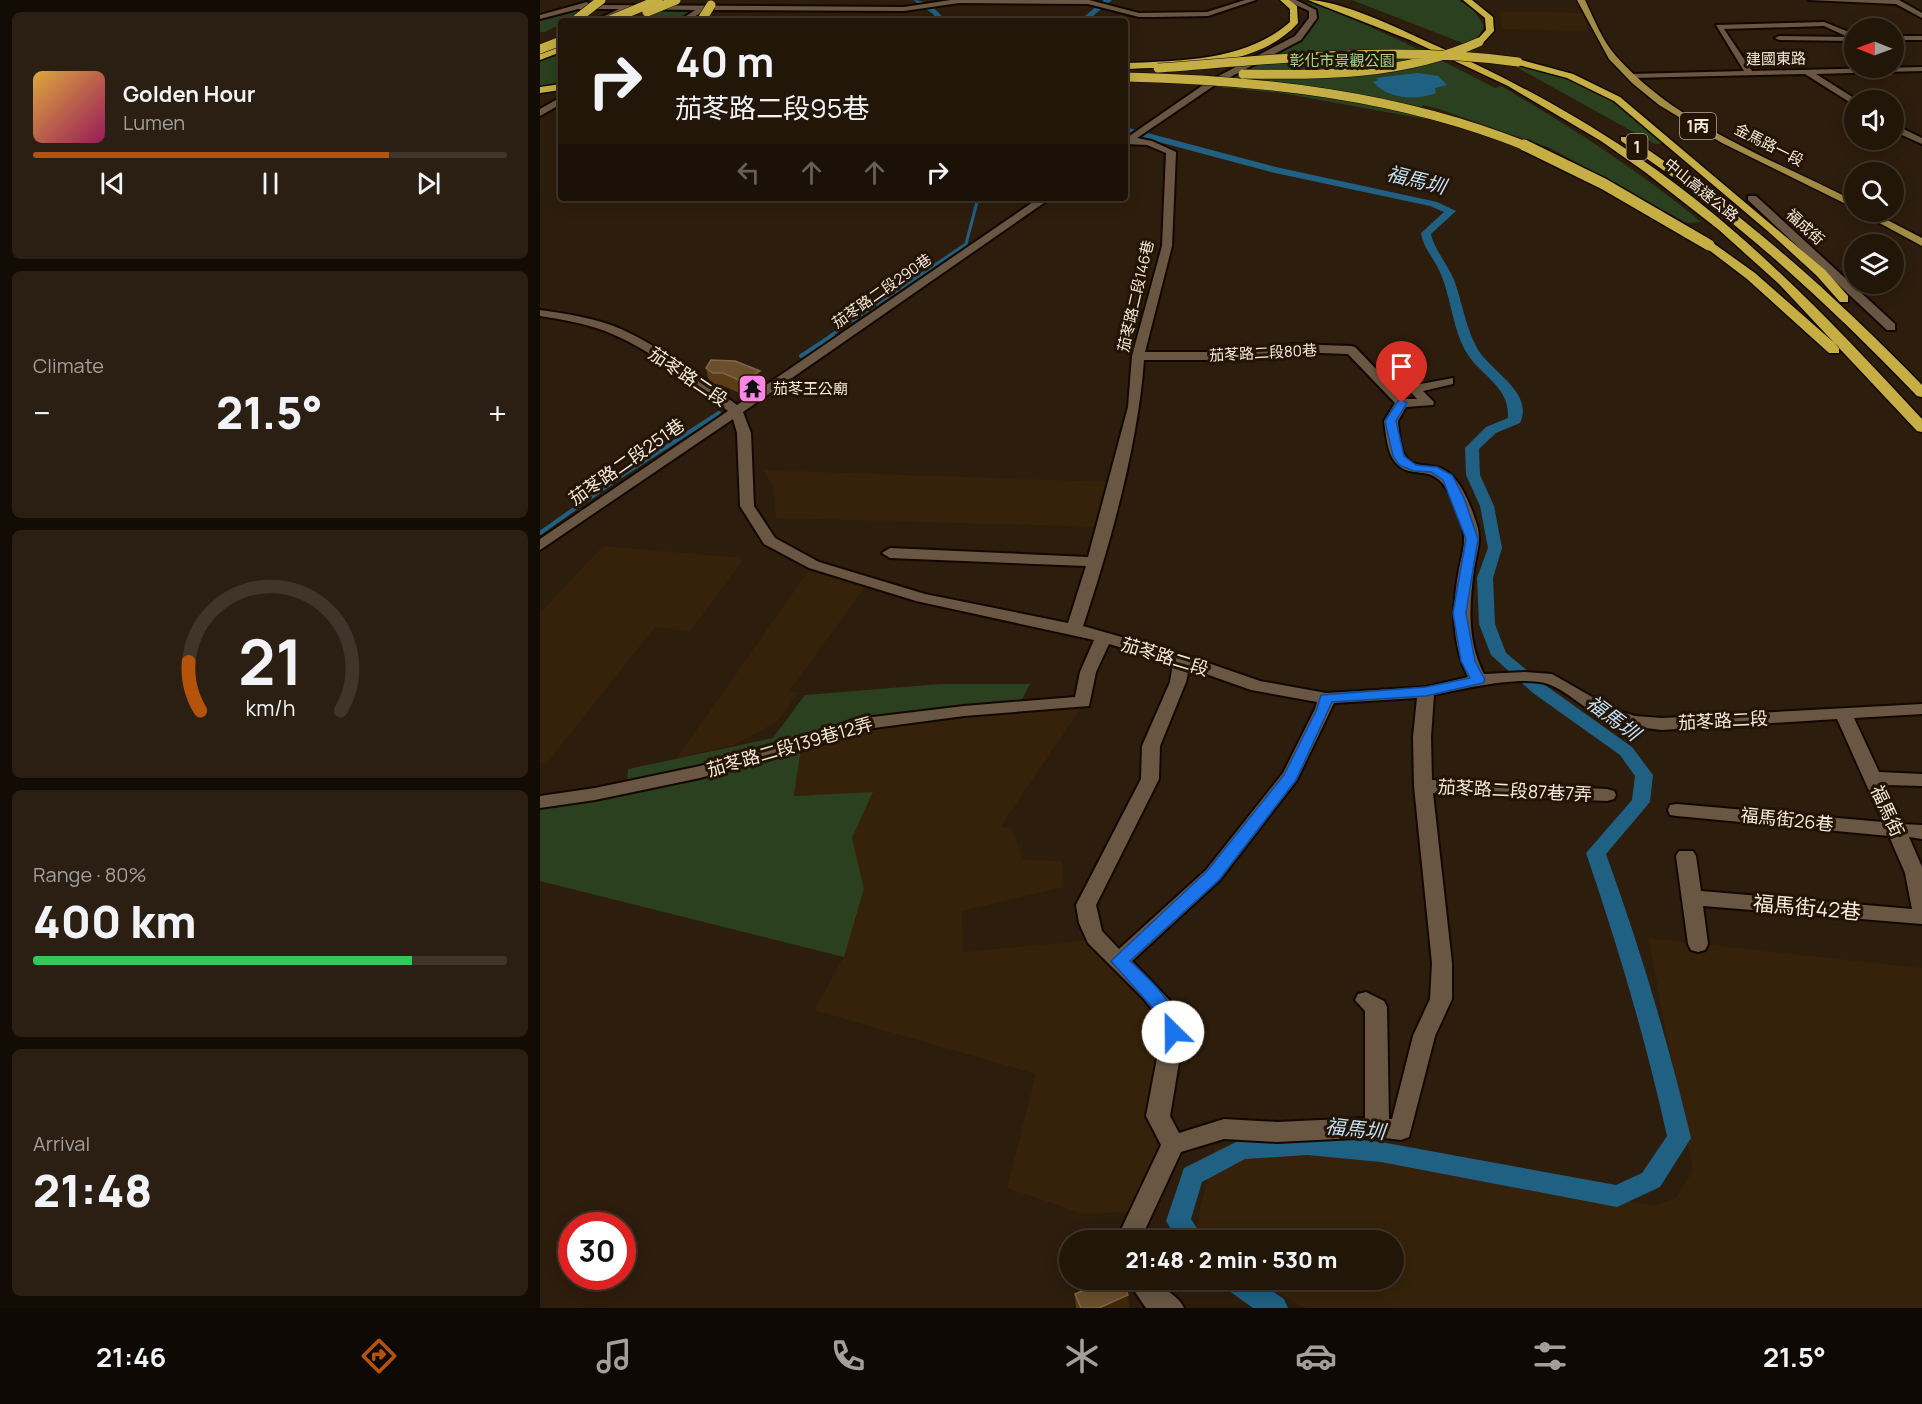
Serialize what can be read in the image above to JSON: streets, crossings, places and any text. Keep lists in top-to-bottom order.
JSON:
{
  "streets": {
    "highway": ["1", "中山高速公路"],
    "main road": ["1丙", "金馬路一段"],
    "street": [
      "建國東路",
      "福成街",
      "茄苳路二段290巷",
      "茄苳路二段146巷",
      "茄苳路二段80巷",
      "茄苳路二段",
      "茄苳路二段251巷",
      "茄苳路二段139巷12弄",
      "茄苳路二段87巷7弄",
      "福馬街",
      "福馬街26巷",
      "福馬街42巷"
    ]
  },
  "crossings": [
    ["建國東路", "金馬路一段"],
    ["茄苳路二段290巷", "茄苳路二段"],
    ["茄苳路二段290巷", "茄苳路二段251巷"],
    ["茄苳路二段146巷", "茄苳路二段80巷"],
    ["茄苳路二段146巷", "茄苳路二段"],
    ["茄苳路二段", "茄苳路二段251巷"],
    ["茄苳路二段", "茄苳路二段139巷12弄"],
    ["茄苳路二段", "福馬街"],
    ["福馬街", "福馬街26巷"]
  ],
  "water": ["福馬圳"],
  "parks": ["彰化市景觀公園"],
  "places": {
    "temple": ["茄苳王公廟"]
  },
  "north": "left",
  "page": {
    "turn": ["40 m", "茄苳路二段95巷"],
    "song": ["Golden Hour", "Lumen"],
    "tile": [
      "Climate",
      ["Range · 80%", "400 km"],
      ["Arrival", "21:48"]
    ],
    "heat": ["−", "21.5°", "+"],
    "limit": "30",
    "trip": "21:48 · 2 min · 530 m",
    "tabs": ["21:46", "21.5°"],
    "gauge": ["21", "km/h"]
  }
}
